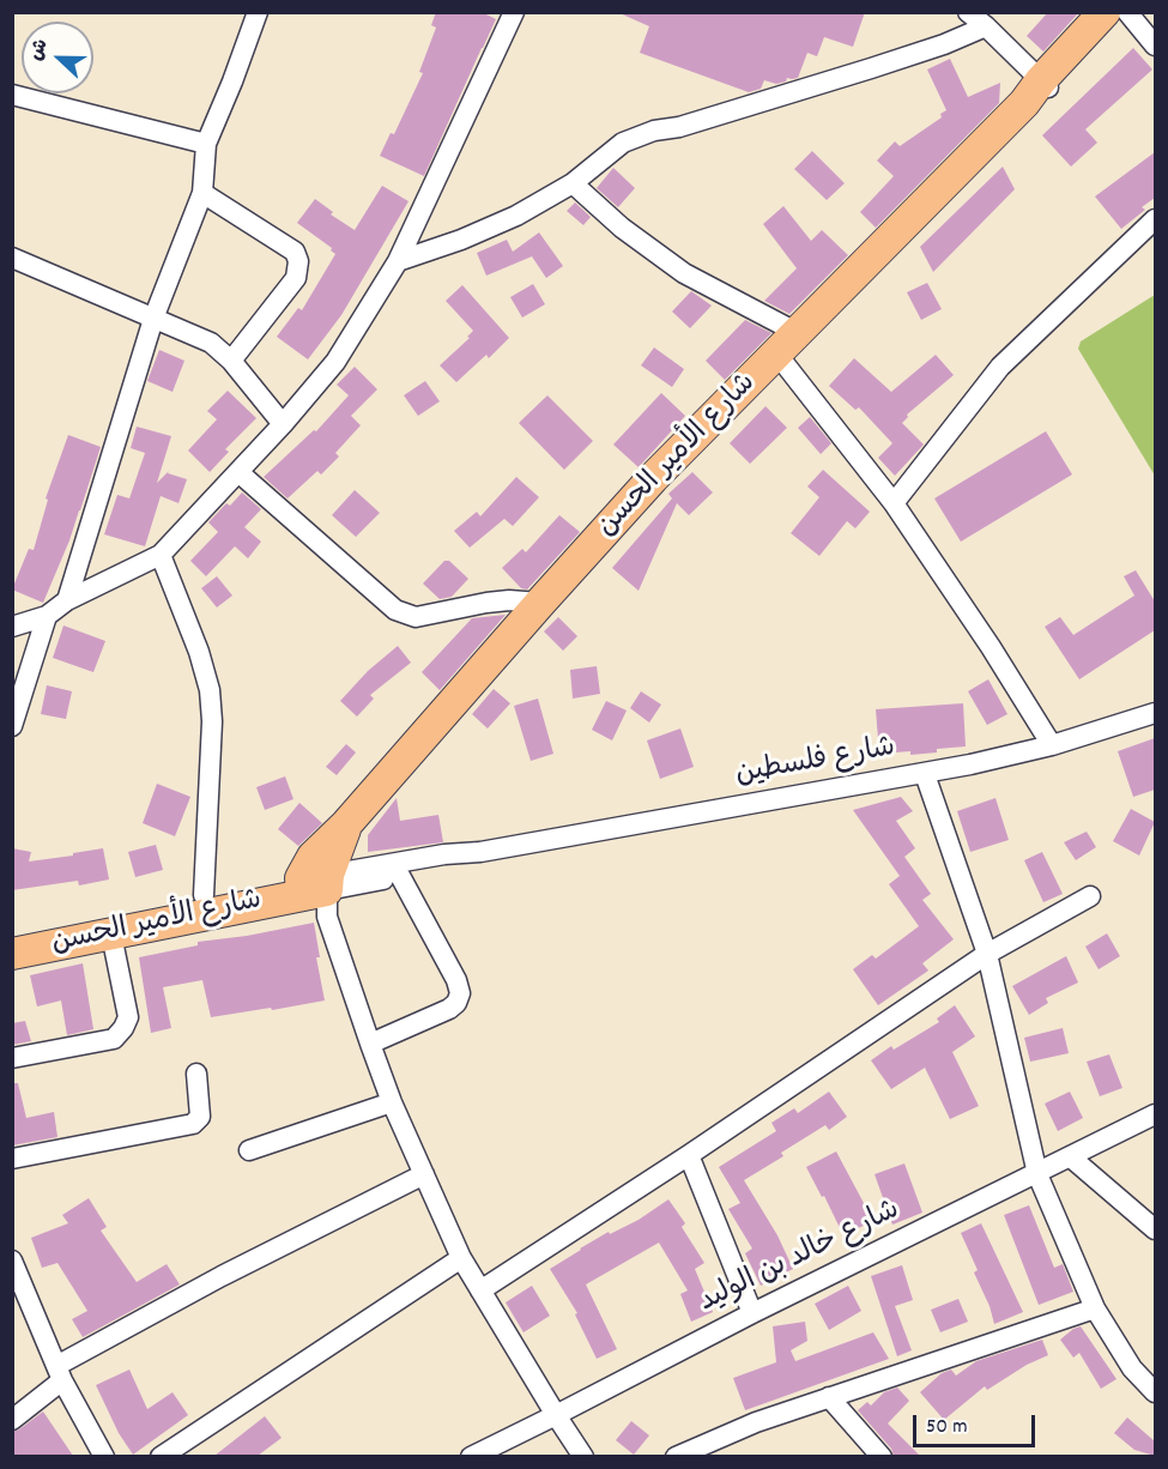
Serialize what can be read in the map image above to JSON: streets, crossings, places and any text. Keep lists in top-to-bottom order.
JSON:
{
  "streets": {
    "main road": ["شارع الأمير الحسن"],
    "street": ["شارع فلسطين", "شارع خالد بن الوليد"]
  },
  "crossings": [
    ["شارع الأمير الحسن", "شارع فلسطين"]
  ],
  "scale_bar": "50 m",
  "north": "left"
}
